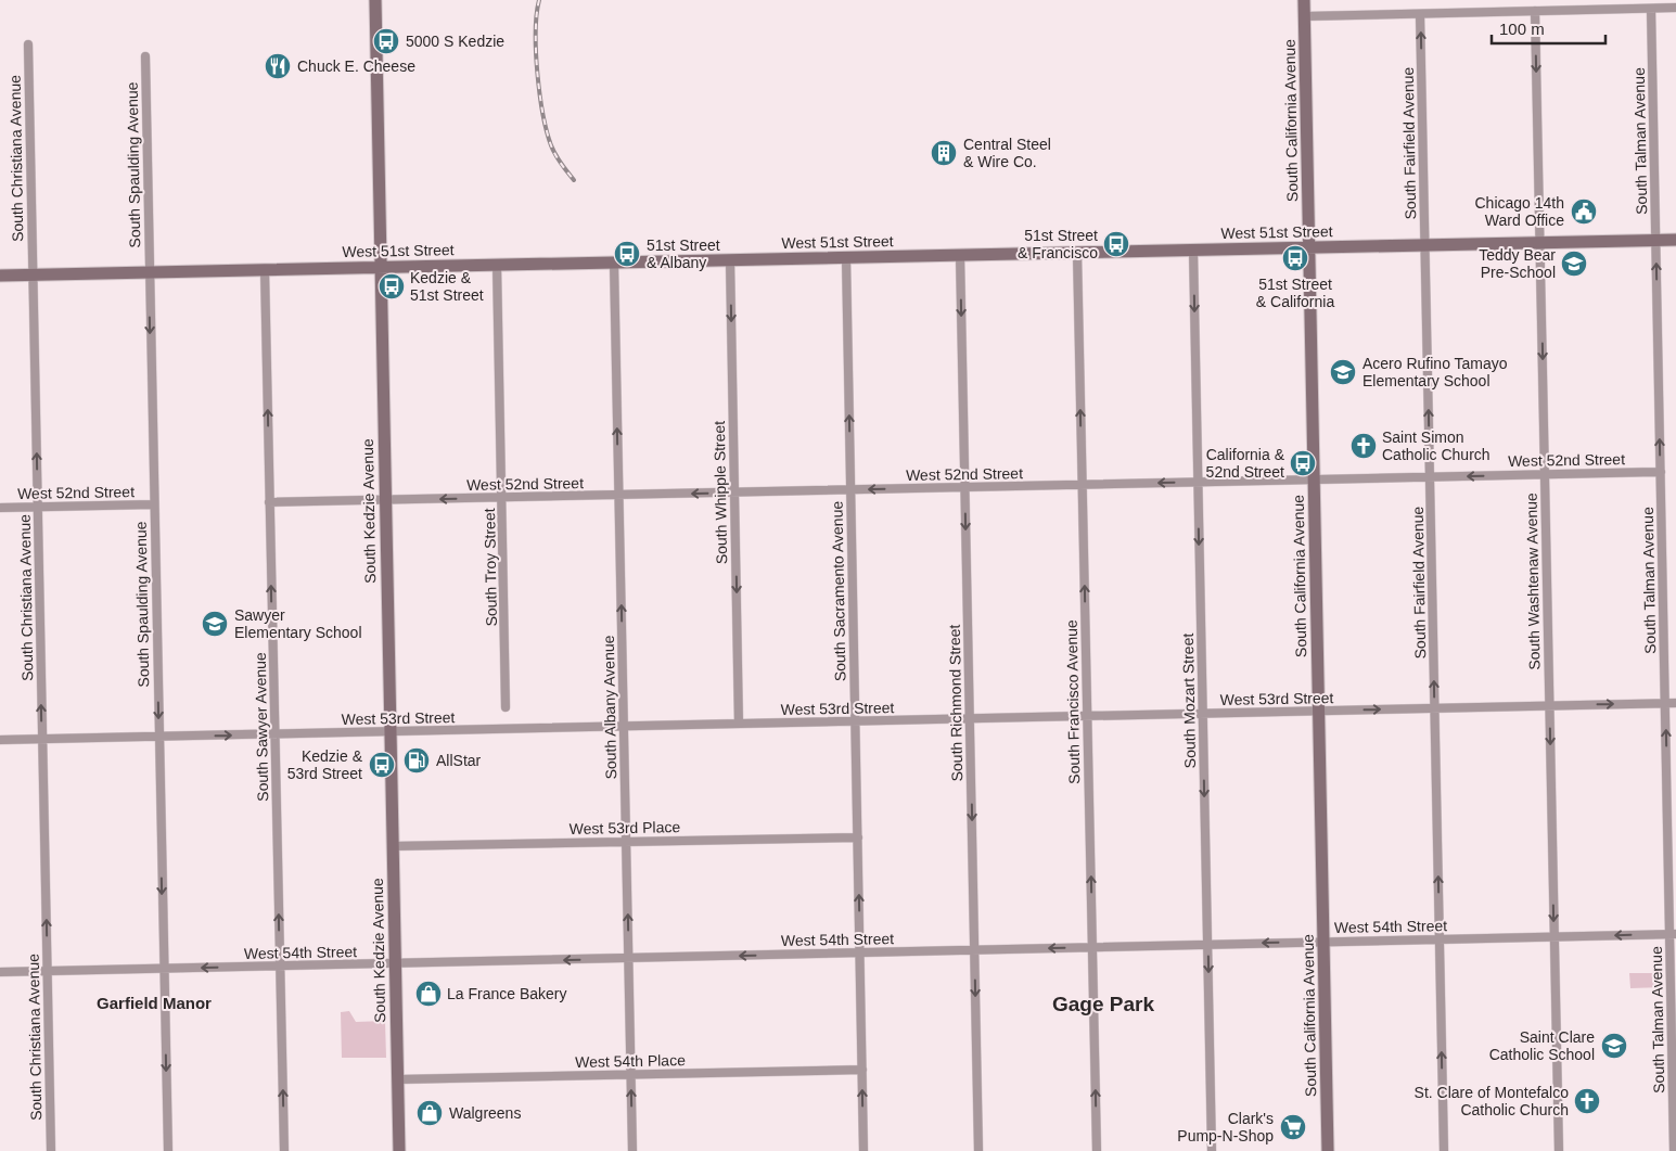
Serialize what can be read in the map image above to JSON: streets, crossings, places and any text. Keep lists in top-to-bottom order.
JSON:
{
  "streets": {
    "street": [
      "South California Avenue",
      "South Talman Avenue",
      "South Fairfield Avenue",
      "South Christiana Avenue",
      "South Spaulding Avenue",
      "West 51st Street",
      "West 52nd Street",
      "South Whipple Street",
      "South Kedzie Avenue",
      "South Troy Street",
      "South Washtenaw Avenue",
      "South Sacramento Avenue",
      "West 53rd Street",
      "South Mozart Street",
      "South Francisco Avenue",
      "South Richmond Street",
      "South Albany Avenue",
      "South Sawyer Avenue",
      "West 53rd Place",
      "West 54th Street",
      "West 54th Place"
    ]
  },
  "crossings": [
    ["South California Avenue", "West 51st Street"],
    ["South California Avenue", "West 52nd Street"],
    ["South California Avenue", "West 53rd Street"],
    ["South California Avenue", "West 54th Street"],
    ["South Talman Avenue", "West 51st Street"],
    ["South Talman Avenue", "West 52nd Street"],
    ["South Talman Avenue", "West 53rd Street"],
    ["South Talman Avenue", "West 54th Street"],
    ["South Fairfield Avenue", "West 51st Street"],
    ["South Fairfield Avenue", "West 52nd Street"],
    ["South Fairfield Avenue", "West 53rd Street"],
    ["South Fairfield Avenue", "West 54th Street"],
    ["South Christiana Avenue", "West 51st Street"],
    ["South Christiana Avenue", "West 52nd Street"],
    ["South Christiana Avenue", "West 53rd Street"],
    ["South Christiana Avenue", "West 54th Street"],
    ["South Spaulding Avenue", "West 51st Street"],
    ["South Spaulding Avenue", "West 52nd Street"],
    ["South Spaulding Avenue", "West 53rd Street"],
    ["South Spaulding Avenue", "West 54th Street"],
    ["West 51st Street", "South Whipple Street"],
    ["West 51st Street", "South Kedzie Avenue"],
    ["West 51st Street", "South Troy Street"],
    ["West 51st Street", "South Washtenaw Avenue"],
    ["West 51st Street", "South Sacramento Avenue"],
    ["West 51st Street", "South Mozart Street"],
    ["West 51st Street", "South Francisco Avenue"],
    ["West 51st Street", "South Richmond Street"],
    ["West 51st Street", "South Albany Avenue"],
    ["West 51st Street", "South Sawyer Avenue"],
    ["West 52nd Street", "South Whipple Street"],
    ["West 52nd Street", "South Kedzie Avenue"],
    ["West 52nd Street", "South Troy Street"],
    ["West 52nd Street", "South Washtenaw Avenue"],
    ["West 52nd Street", "South Sacramento Avenue"],
    ["West 52nd Street", "South Mozart Street"],
    ["West 52nd Street", "South Francisco Avenue"],
    ["West 52nd Street", "South Richmond Street"],
    ["West 52nd Street", "South Albany Avenue"],
    ["West 52nd Street", "South Sawyer Avenue"],
    ["South Whipple Street", "West 53rd Street"],
    ["South Kedzie Avenue", "West 53rd Street"],
    ["South Kedzie Avenue", "West 53rd Place"],
    ["South Kedzie Avenue", "West 54th Street"],
    ["South Kedzie Avenue", "West 54th Place"],
    ["South Washtenaw Avenue", "West 53rd Street"],
    ["South Washtenaw Avenue", "West 54th Street"],
    ["South Sacramento Avenue", "West 53rd Street"],
    ["South Sacramento Avenue", "West 53rd Place"],
    ["South Sacramento Avenue", "West 54th Street"],
    ["South Sacramento Avenue", "West 54th Place"],
    ["West 53rd Street", "South Mozart Street"],
    ["West 53rd Street", "South Francisco Avenue"],
    ["West 53rd Street", "South Richmond Street"],
    ["West 53rd Street", "South Albany Avenue"],
    ["West 53rd Street", "South Sawyer Avenue"],
    ["South Mozart Street", "West 54th Street"],
    ["South Francisco Avenue", "West 54th Street"],
    ["South Richmond Street", "West 54th Street"],
    ["South Albany Avenue", "West 53rd Place"],
    ["South Albany Avenue", "West 54th Street"],
    ["South Albany Avenue", "West 54th Place"],
    ["South Sawyer Avenue", "West 54th Street"]
  ],
  "one_way": [
    "South Talman Avenue",
    "South Fairfield Avenue",
    "South Christiana Avenue",
    "South Spaulding Avenue",
    "West 52nd Street",
    "South Whipple Street",
    "South Washtenaw Avenue",
    "South Sacramento Avenue",
    "South Mozart Street",
    "South Francisco Avenue",
    "South Richmond Street",
    "South Albany Avenue",
    "South Sawyer Avenue",
    "West 54th Street"
  ],
  "districts": ["Garfield Manor", "Gage Park"],
  "places": {
    "bus stop": [
      "5000 S Kedzie",
      "51st Street & Francisco",
      "51st Street & Albany",
      "51st Street & California",
      "Kedzie & 51st Street",
      "California & 52nd Street",
      "Kedzie & 53rd Street"
    ],
    "restaurant": ["Chuck E. Cheese"],
    "building": ["Central Steel & Wire Co."],
    "public building": ["Chicago 14th Ward Office"],
    "school or university": [
      "Teddy Bear Pre-School",
      "Acero Rufino Tamayo Elementary School",
      "Sawyer Elementary School",
      "Saint Clare Catholic School"
    ],
    "church": ["Saint Simon Catholic Church", "St. Clare of Montefalco Catholic Church"],
    "fuel station": ["AllStar"],
    "shop": ["La France Bakery", "Walgreens"],
    "supermarket": ["Clark's Pump-N-Shop"]
  },
  "scale_bar": "100 m"
}
